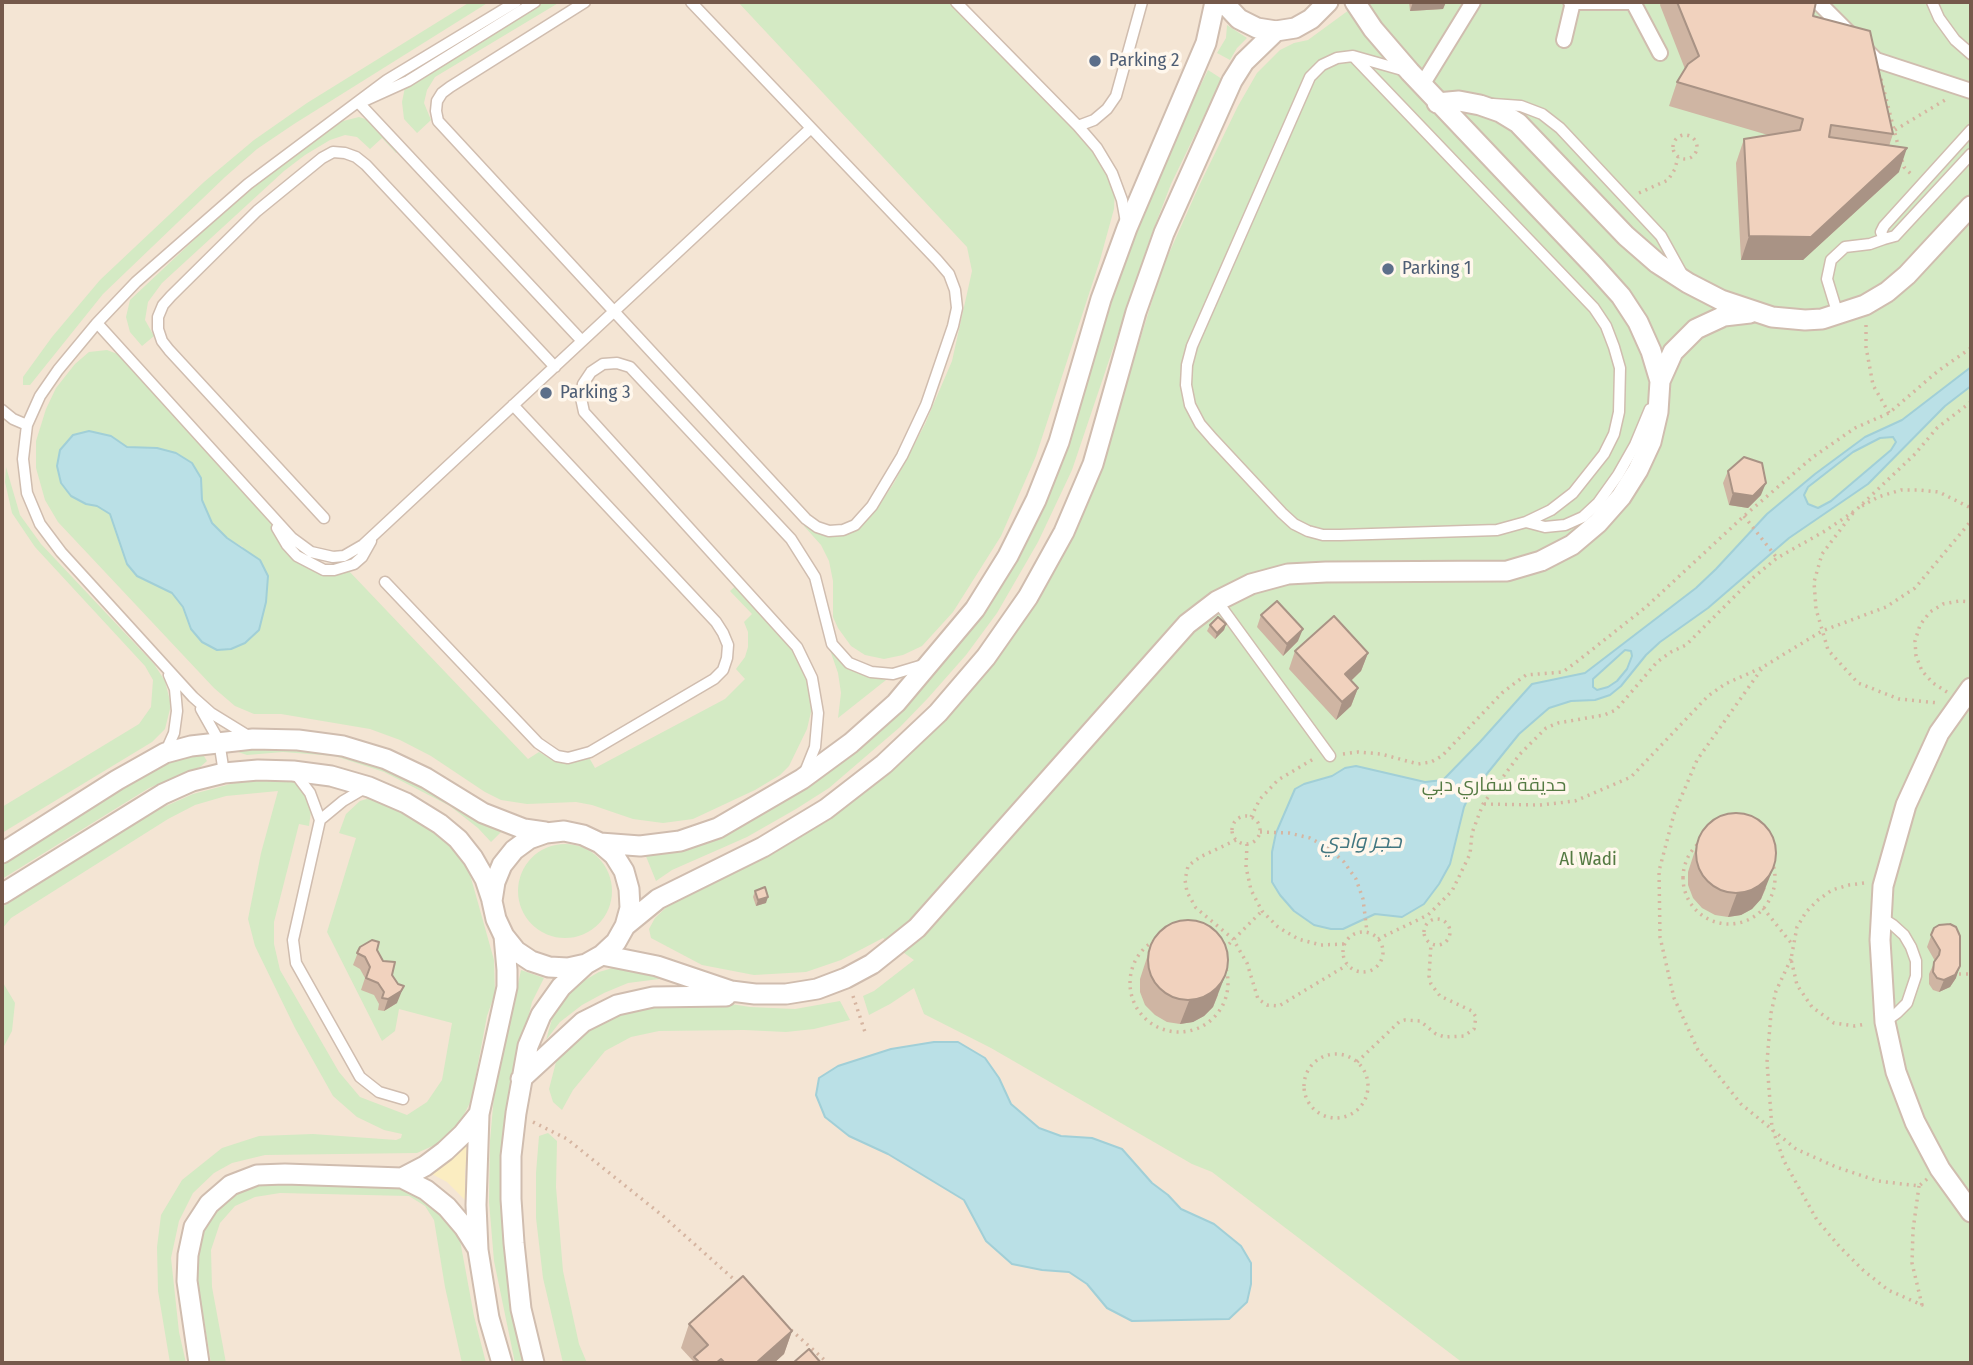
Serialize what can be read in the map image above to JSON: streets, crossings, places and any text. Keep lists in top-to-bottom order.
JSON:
{
  "water": ["حجر وادي"],
  "parks": ["حديقة سفاري دبي", "Al Wadi"],
  "places": ["Parking 2", "Parking 1", "Parking 3"]
}
